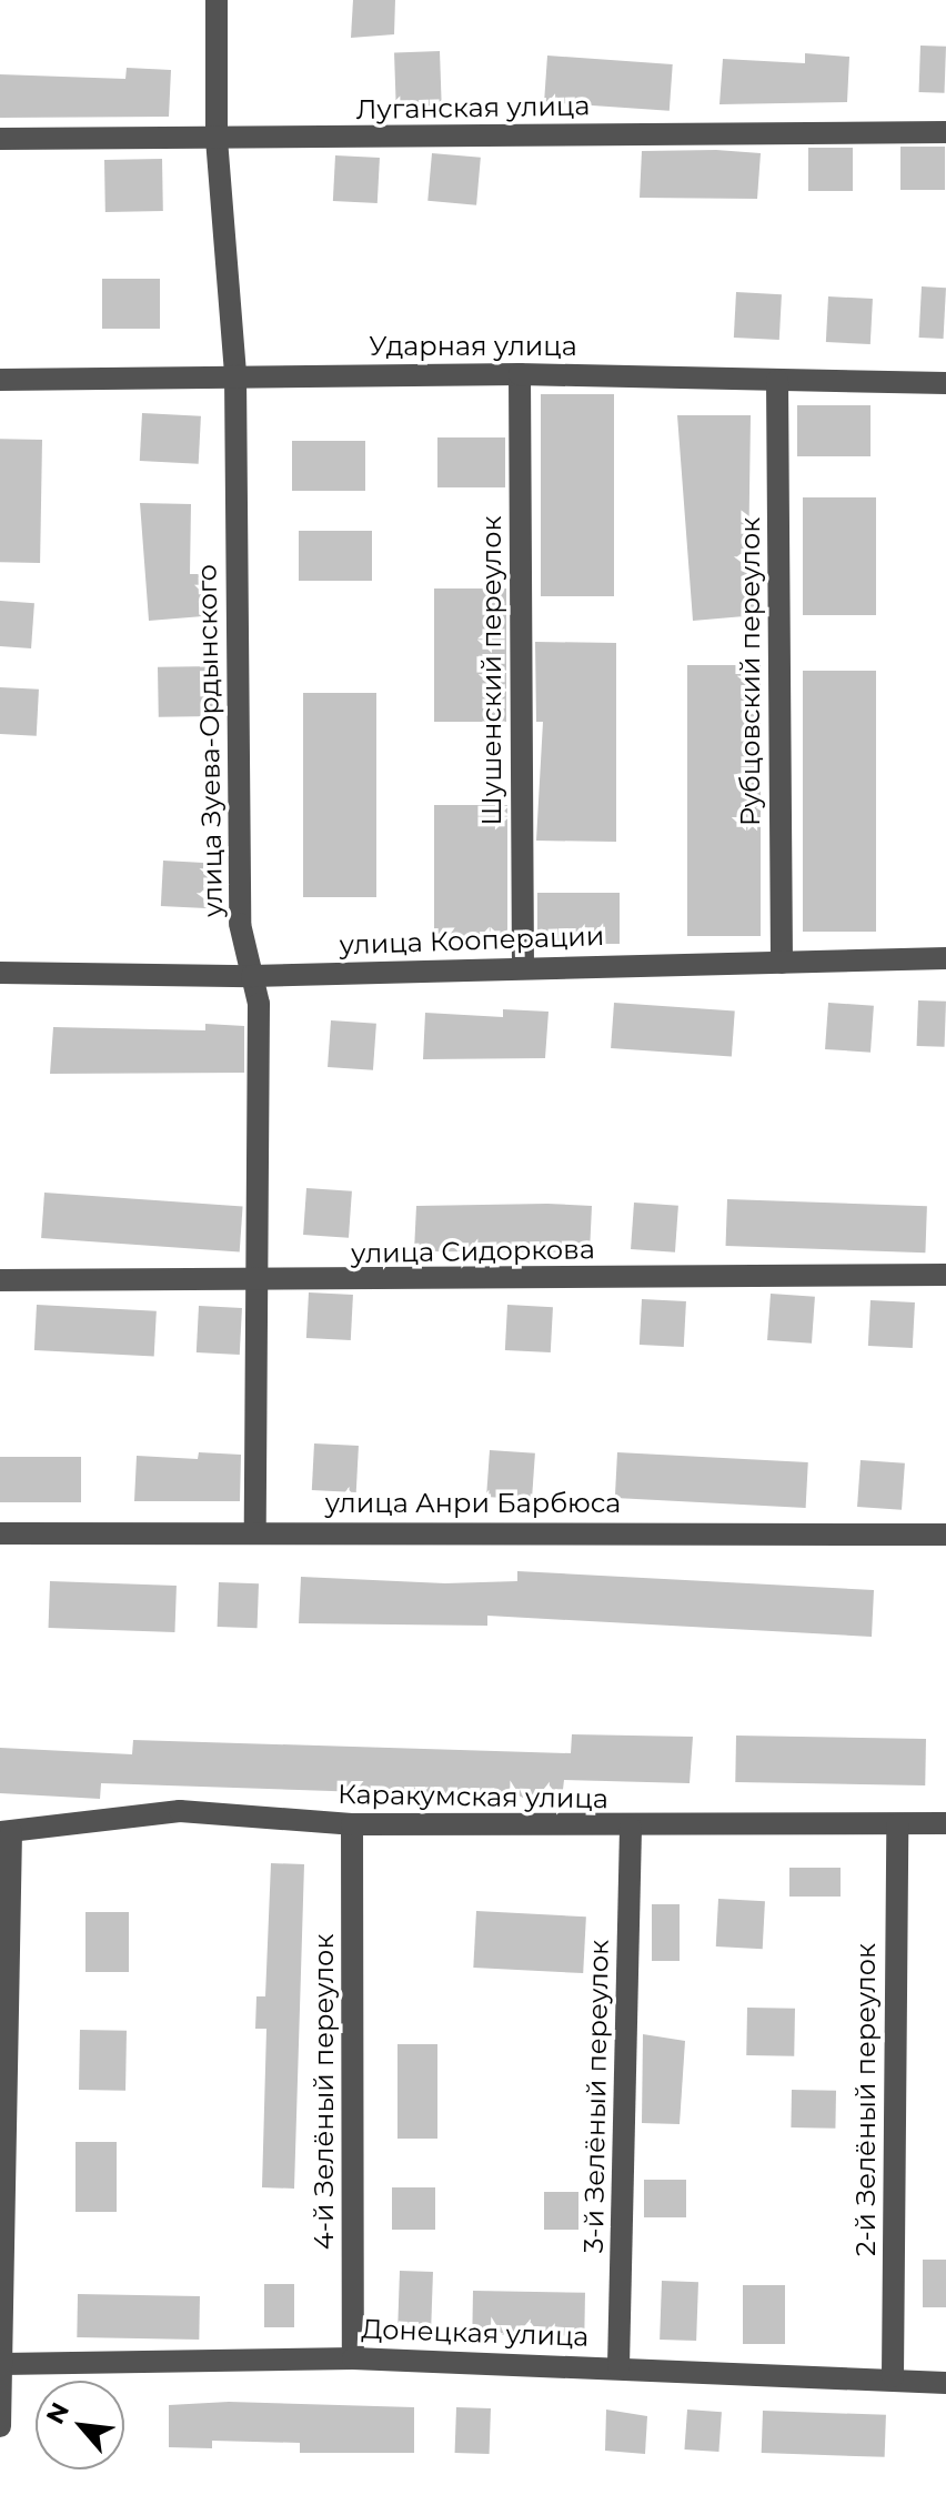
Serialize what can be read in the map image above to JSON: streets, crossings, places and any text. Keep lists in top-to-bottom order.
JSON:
{
  "streets": {
    "street": [
      "Луганская улица",
      "Ударная улица",
      "Шушенский переулок",
      "Рубцовский переулок",
      "улица Зуева-Ордынского",
      "улица Кооперации",
      "улица Сидоркова",
      "улица Анри Барбюса",
      "Каракумская улица",
      "4-й Зелёный переулок",
      "3-й Зелёный переулок",
      "2-й Зелёный переулок",
      "Донецкая улица"
    ]
  },
  "crossings": [
    ["Луганская улица", "улица Зуева-Ордынского"],
    ["Ударная улица", "Шушенский переулок"],
    ["Ударная улица", "Рубцовский переулок"],
    ["Ударная улица", "улица Зуева-Ордынского"],
    ["Шушенский переулок", "улица Кооперации"],
    ["Рубцовский переулок", "улица Кооперации"],
    ["улица Зуева-Ордынского", "улица Кооперации"],
    ["улица Зуева-Ордынского", "улица Сидоркова"],
    ["улица Зуева-Ордынского", "улица Анри Барбюса"],
    ["Каракумская улица", "4-й Зелёный переулок"],
    ["Каракумская улица", "3-й Зелёный переулок"],
    ["Каракумская улица", "2-й Зелёный переулок"],
    ["4-й Зелёный переулок", "Донецкая улица"],
    ["3-й Зелёный переулок", "Донецкая улица"],
    ["2-й Зелёный переулок", "Донецкая улица"]
  ],
  "north": "top left"
}
